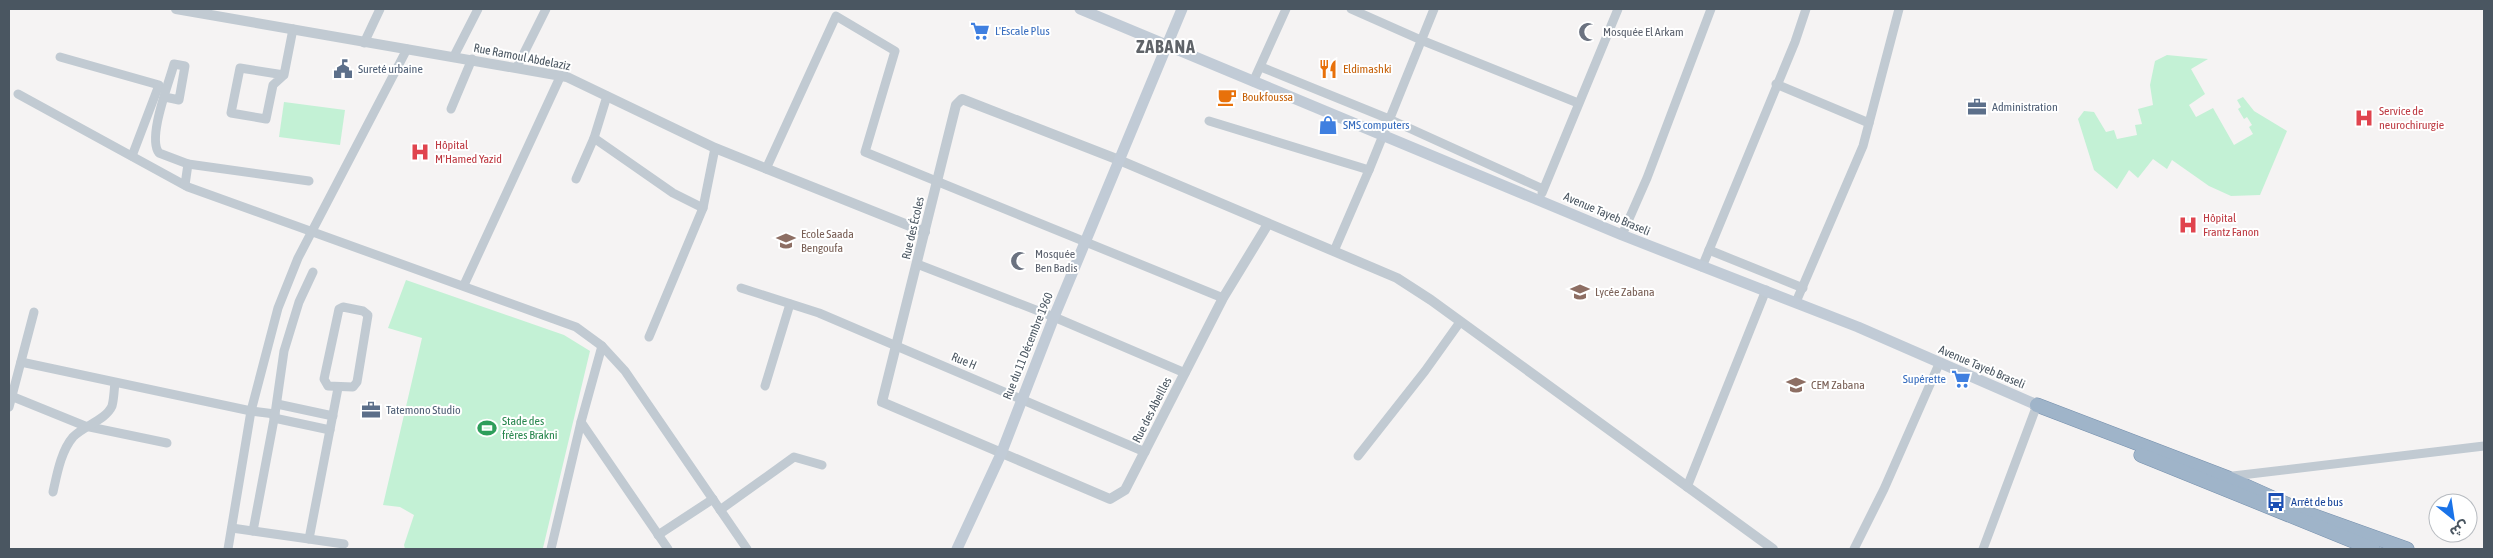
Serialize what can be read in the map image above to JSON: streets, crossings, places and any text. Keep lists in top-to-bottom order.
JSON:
{
  "streets": {
    "main road": ["Avenue Tayeb Braseli", "Rue du 11 Décembre 1960"],
    "street": [
      "Rue Ramoul Abdelaziz",
      "Rue des Écoles",
      "Rue H",
      "Rue des Abeilles"
    ]
  },
  "crossings": [
    ["Rue Ramoul Abdelaziz", "Rue des Écoles"],
    ["Avenue Tayeb Braseli", "Rue du 11 Décembre 1960"],
    ["Rue des Écoles", "Rue du 11 Décembre 1960"],
    ["Rue des Écoles", "Rue H"],
    ["Rue des Écoles", "Rue des Abeilles"],
    ["Rue du 11 Décembre 1960", "Rue H"],
    ["Rue du 11 Décembre 1960", "Rue des Abeilles"],
    ["Rue H", "Rue des Abeilles"]
  ],
  "districts": ["ZABANA"],
  "places": {
    "supermarket": ["L'Escale Plus", "Supérette"],
    "mosque": ["Mosquée El Arkam", "Mosquée Ben Badis"],
    "public building": ["Sureté urbaine"],
    "restaurant": ["Eldimashki"],
    "cafe": ["Boukfoussa"],
    "office": ["Administration", "Tatemono Studio"],
    "hospital": ["Service de neurochirurgie", "Hôpital M'Hamed Yazid", "Hôpital Frantz Fanon"],
    "shop": ["SMS computers"],
    "school or university": ["Ecole Saada Bengoufa", "Lycée Zabana", "CEM Zabana"],
    "sports": ["Stade des frères Brakni"],
    "bus stop": ["Arrêt de bus"]
  },
  "north": "bottom right"
}
